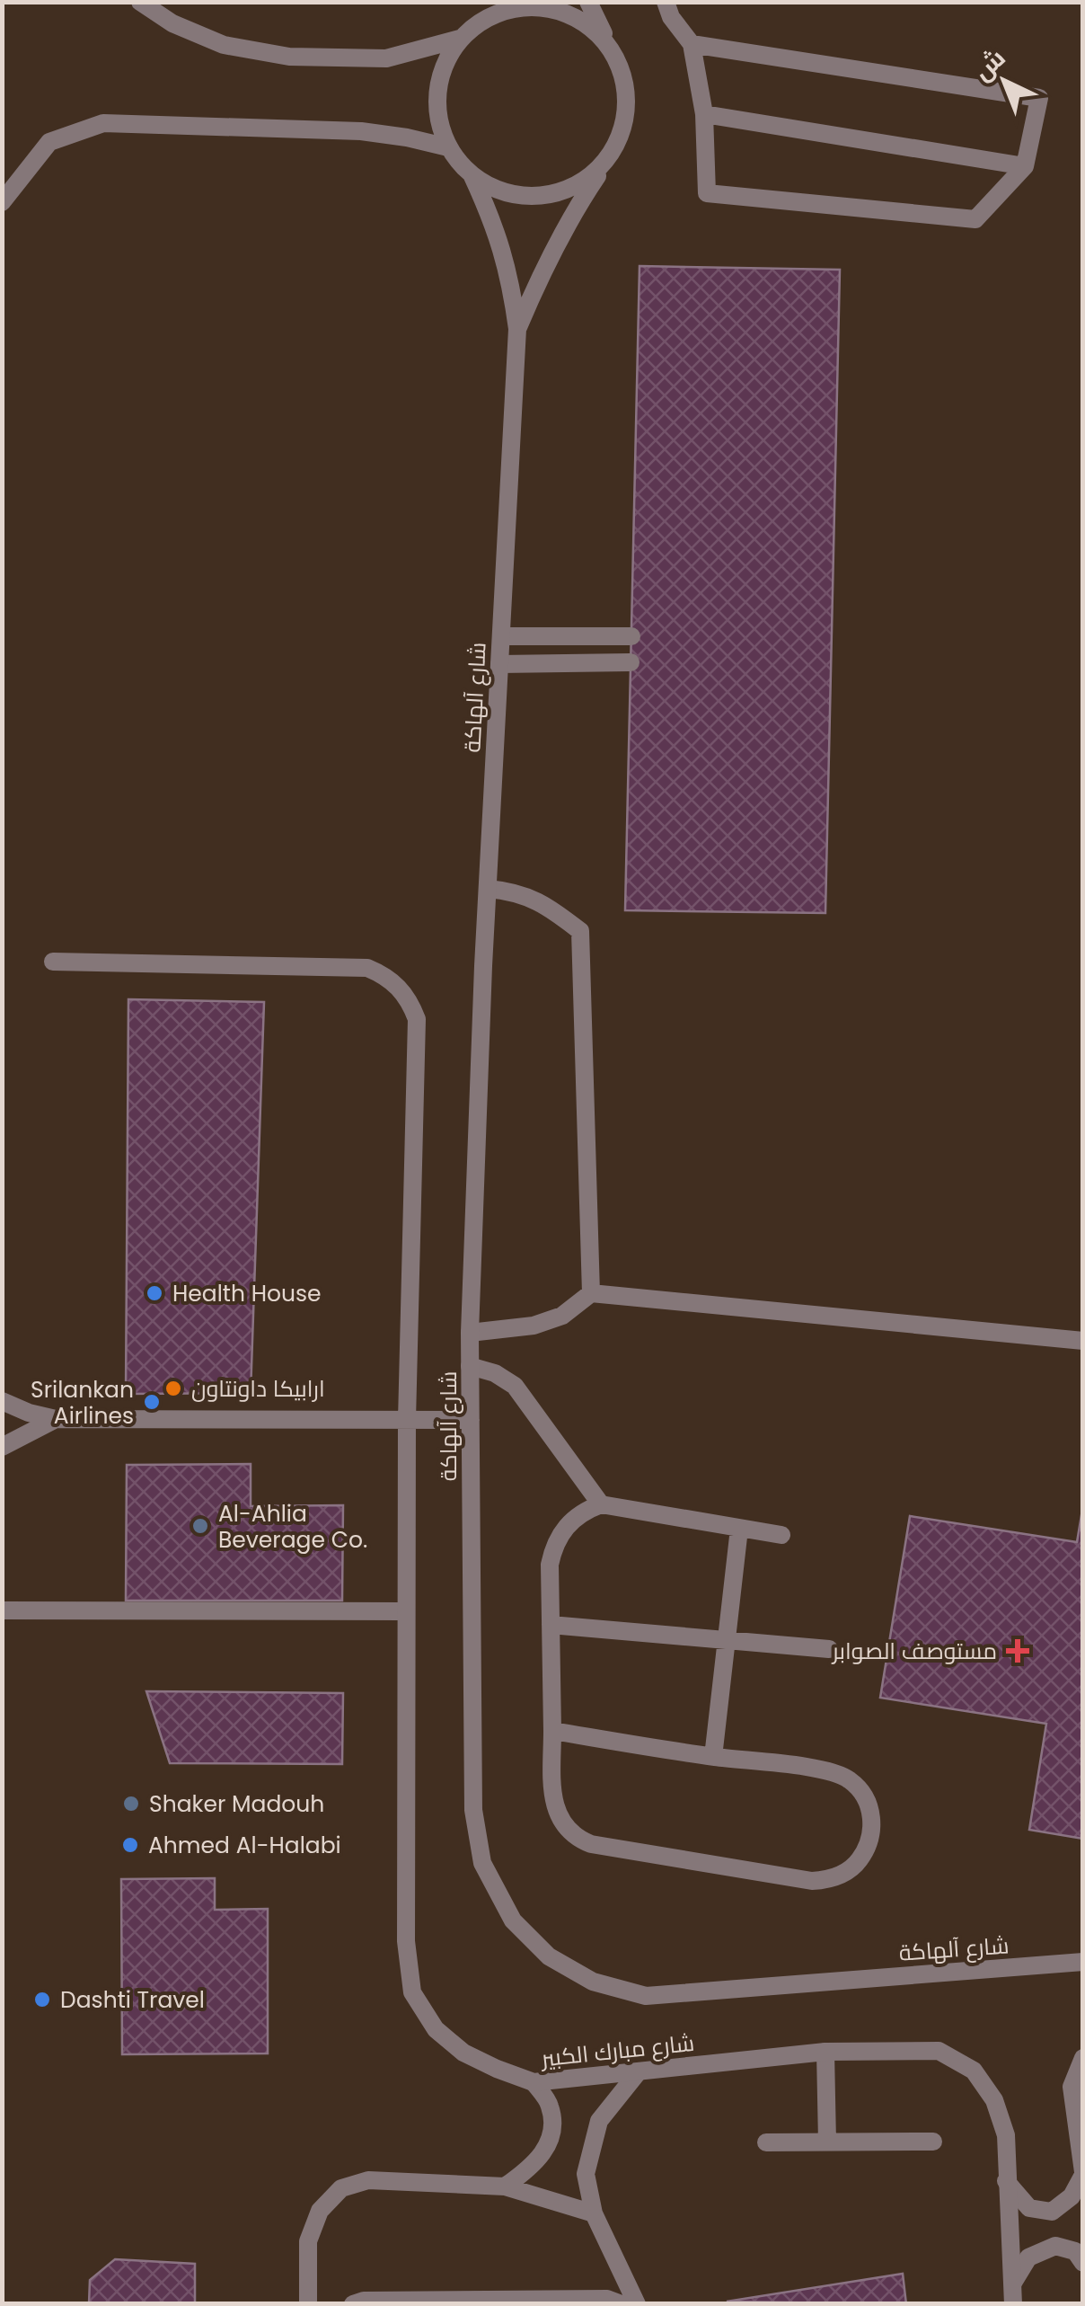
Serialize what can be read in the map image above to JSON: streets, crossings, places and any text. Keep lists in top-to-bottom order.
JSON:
{
  "streets": {
    "street": ["شارع آلهاكة", "شارع مبارك الكبير"]
  },
  "places": {
    "other": [
      "Health House",
      "ارابيكا داونتاون",
      "Srilankan Airlines",
      "Al-Ahlia Beverage Co.",
      "Shaker Madouh",
      "Ahmed Al-Halabi",
      "Dashti Travel"
    ],
    "health": ["مستوصف الصوابر"]
  },
  "north": "top left"
}
